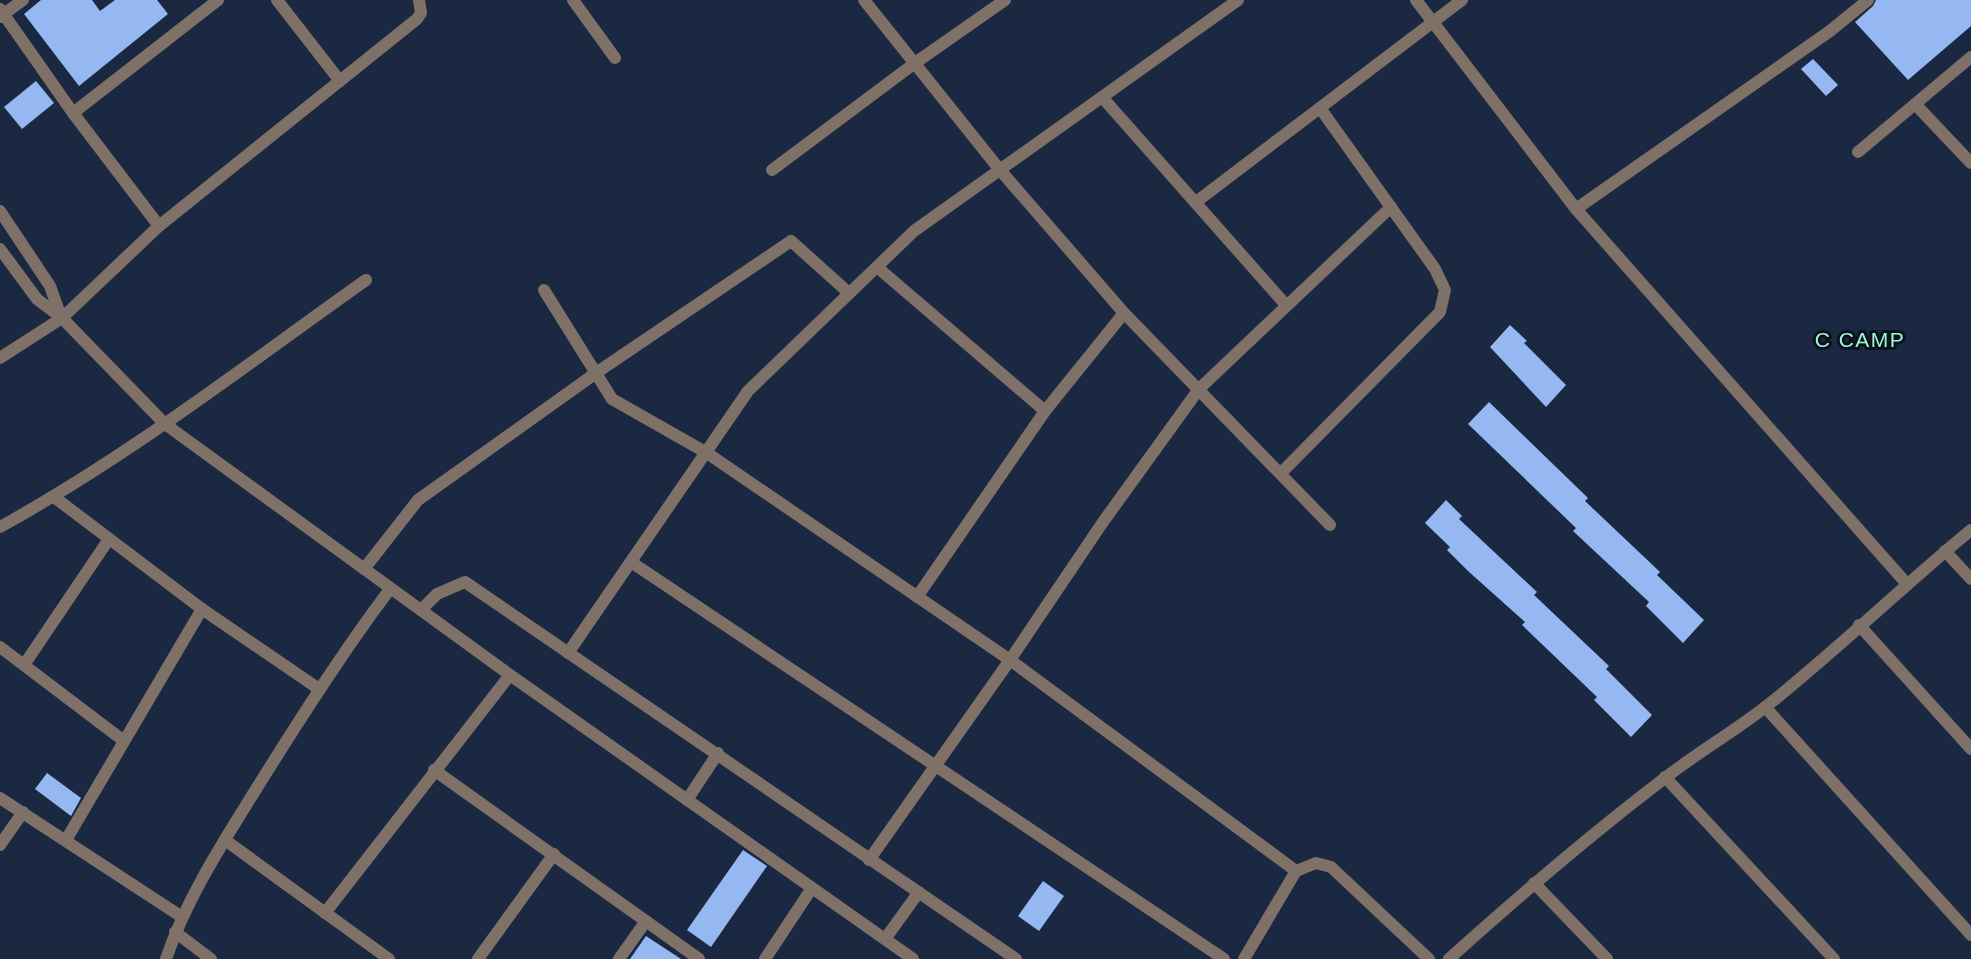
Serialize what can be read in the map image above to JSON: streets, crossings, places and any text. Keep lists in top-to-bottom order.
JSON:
{
  "districts": ["C CAMP"]
}
